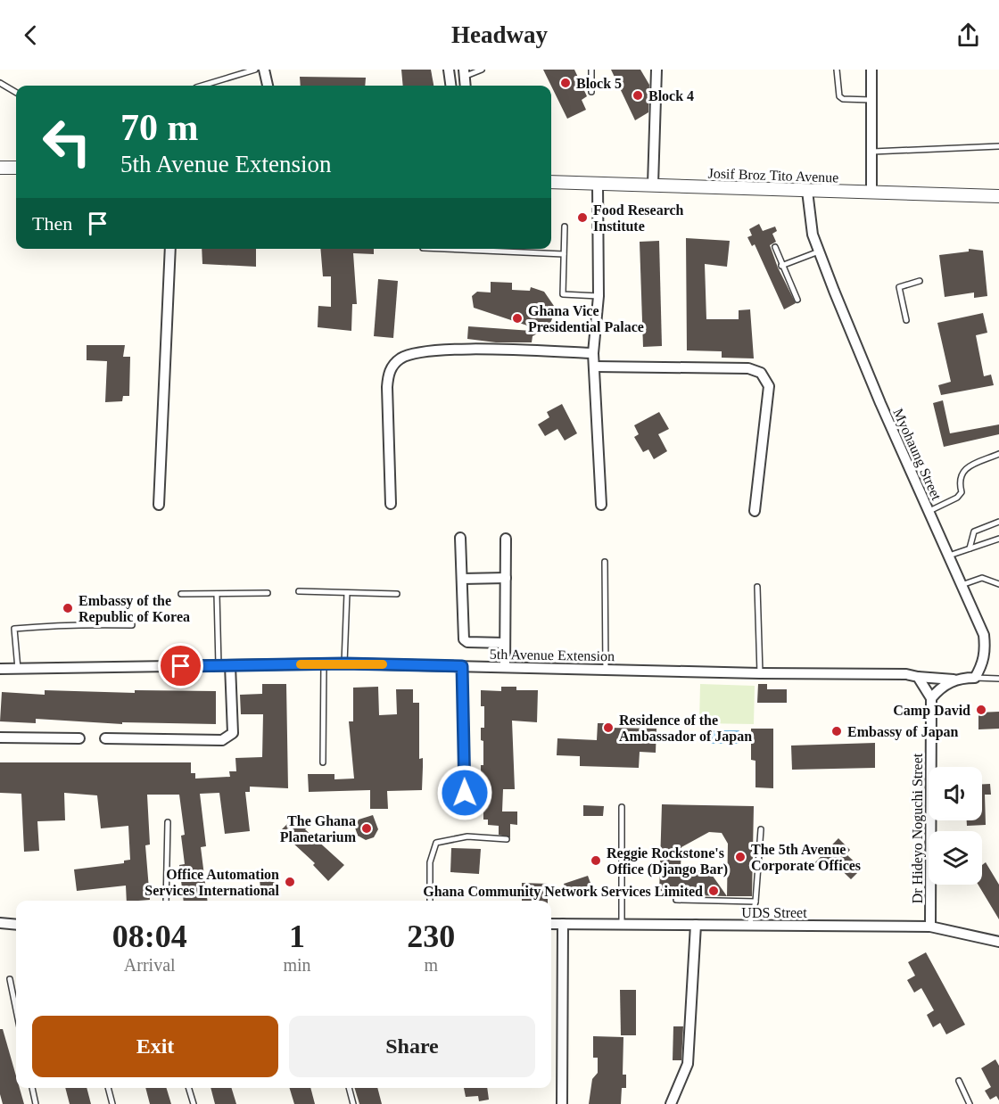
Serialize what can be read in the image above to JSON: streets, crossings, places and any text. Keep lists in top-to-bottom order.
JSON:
{
  "streets": {
    "street": [
      "Josif Broz Tito Avenue",
      "Myohaung Street",
      "5th Avenue Extension",
      "Dr Hideyo Noguchi Street",
      "UDS Street"
    ]
  },
  "crossings": [
    ["Josif Broz Tito Avenue", "Myohaung Street"],
    ["Dr Hideyo Noguchi Street", "UDS Street"]
  ],
  "places": [
    "Block 5",
    "Block 4",
    "Food Research Institute",
    "Ghana Vice Presidential Palace",
    "Embassy of the Republic of Korea",
    "Camp David",
    "Residence of the Ambassador of Japan",
    "Embassy of Japan",
    "The Ghana Planetarium",
    "The 5th Avenue Corporate Offices",
    "Reggie Rockstone's Office (Django Bar)",
    "Office Automation Services International",
    "Ghana Community Network Services Limited"
  ],
  "page": {
    "header": "Headway",
    "turn": ["70 m", "5th Avenue Extension"],
    "then": "Then",
    "eta": [
      "08:04",
      "Arrival",
      "1",
      "min",
      "230",
      "m"
    ],
    "buttons": ["Exit", "Share"]
  }
}
